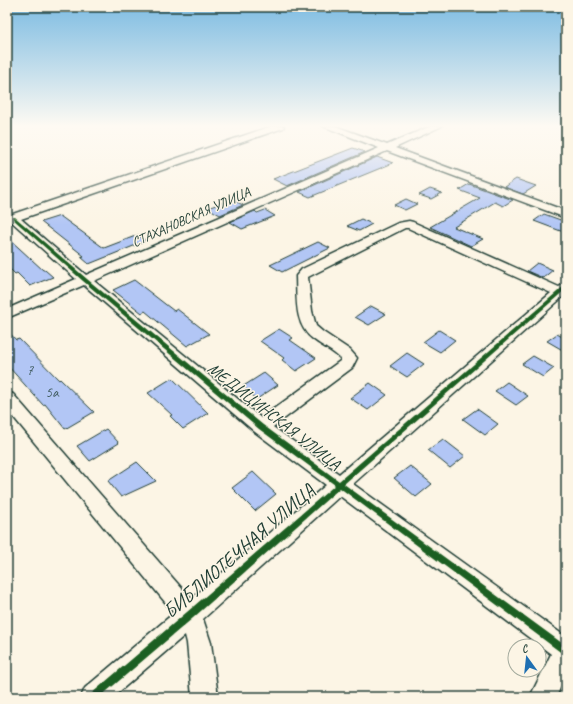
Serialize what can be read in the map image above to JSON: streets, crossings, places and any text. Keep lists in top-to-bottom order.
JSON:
{
  "streets": {
    "street": ["СТАХАНОВСКАЯ УЛИЦА", "МЕДИЦИНСКАЯ УЛИЦА", "БИБЛИОТЕЧНАЯ УЛИЦА"]
  },
  "crossings": [
    ["СТАХАНОВСКАЯ УЛИЦА", "МЕДИЦИНСКАЯ УЛИЦА"],
    ["МЕДИЦИНСКАЯ УЛИЦА", "БИБЛИОТЕЧНАЯ УЛИЦА"]
  ],
  "house_numbers": ["7", "5а"],
  "north": "top"
}
